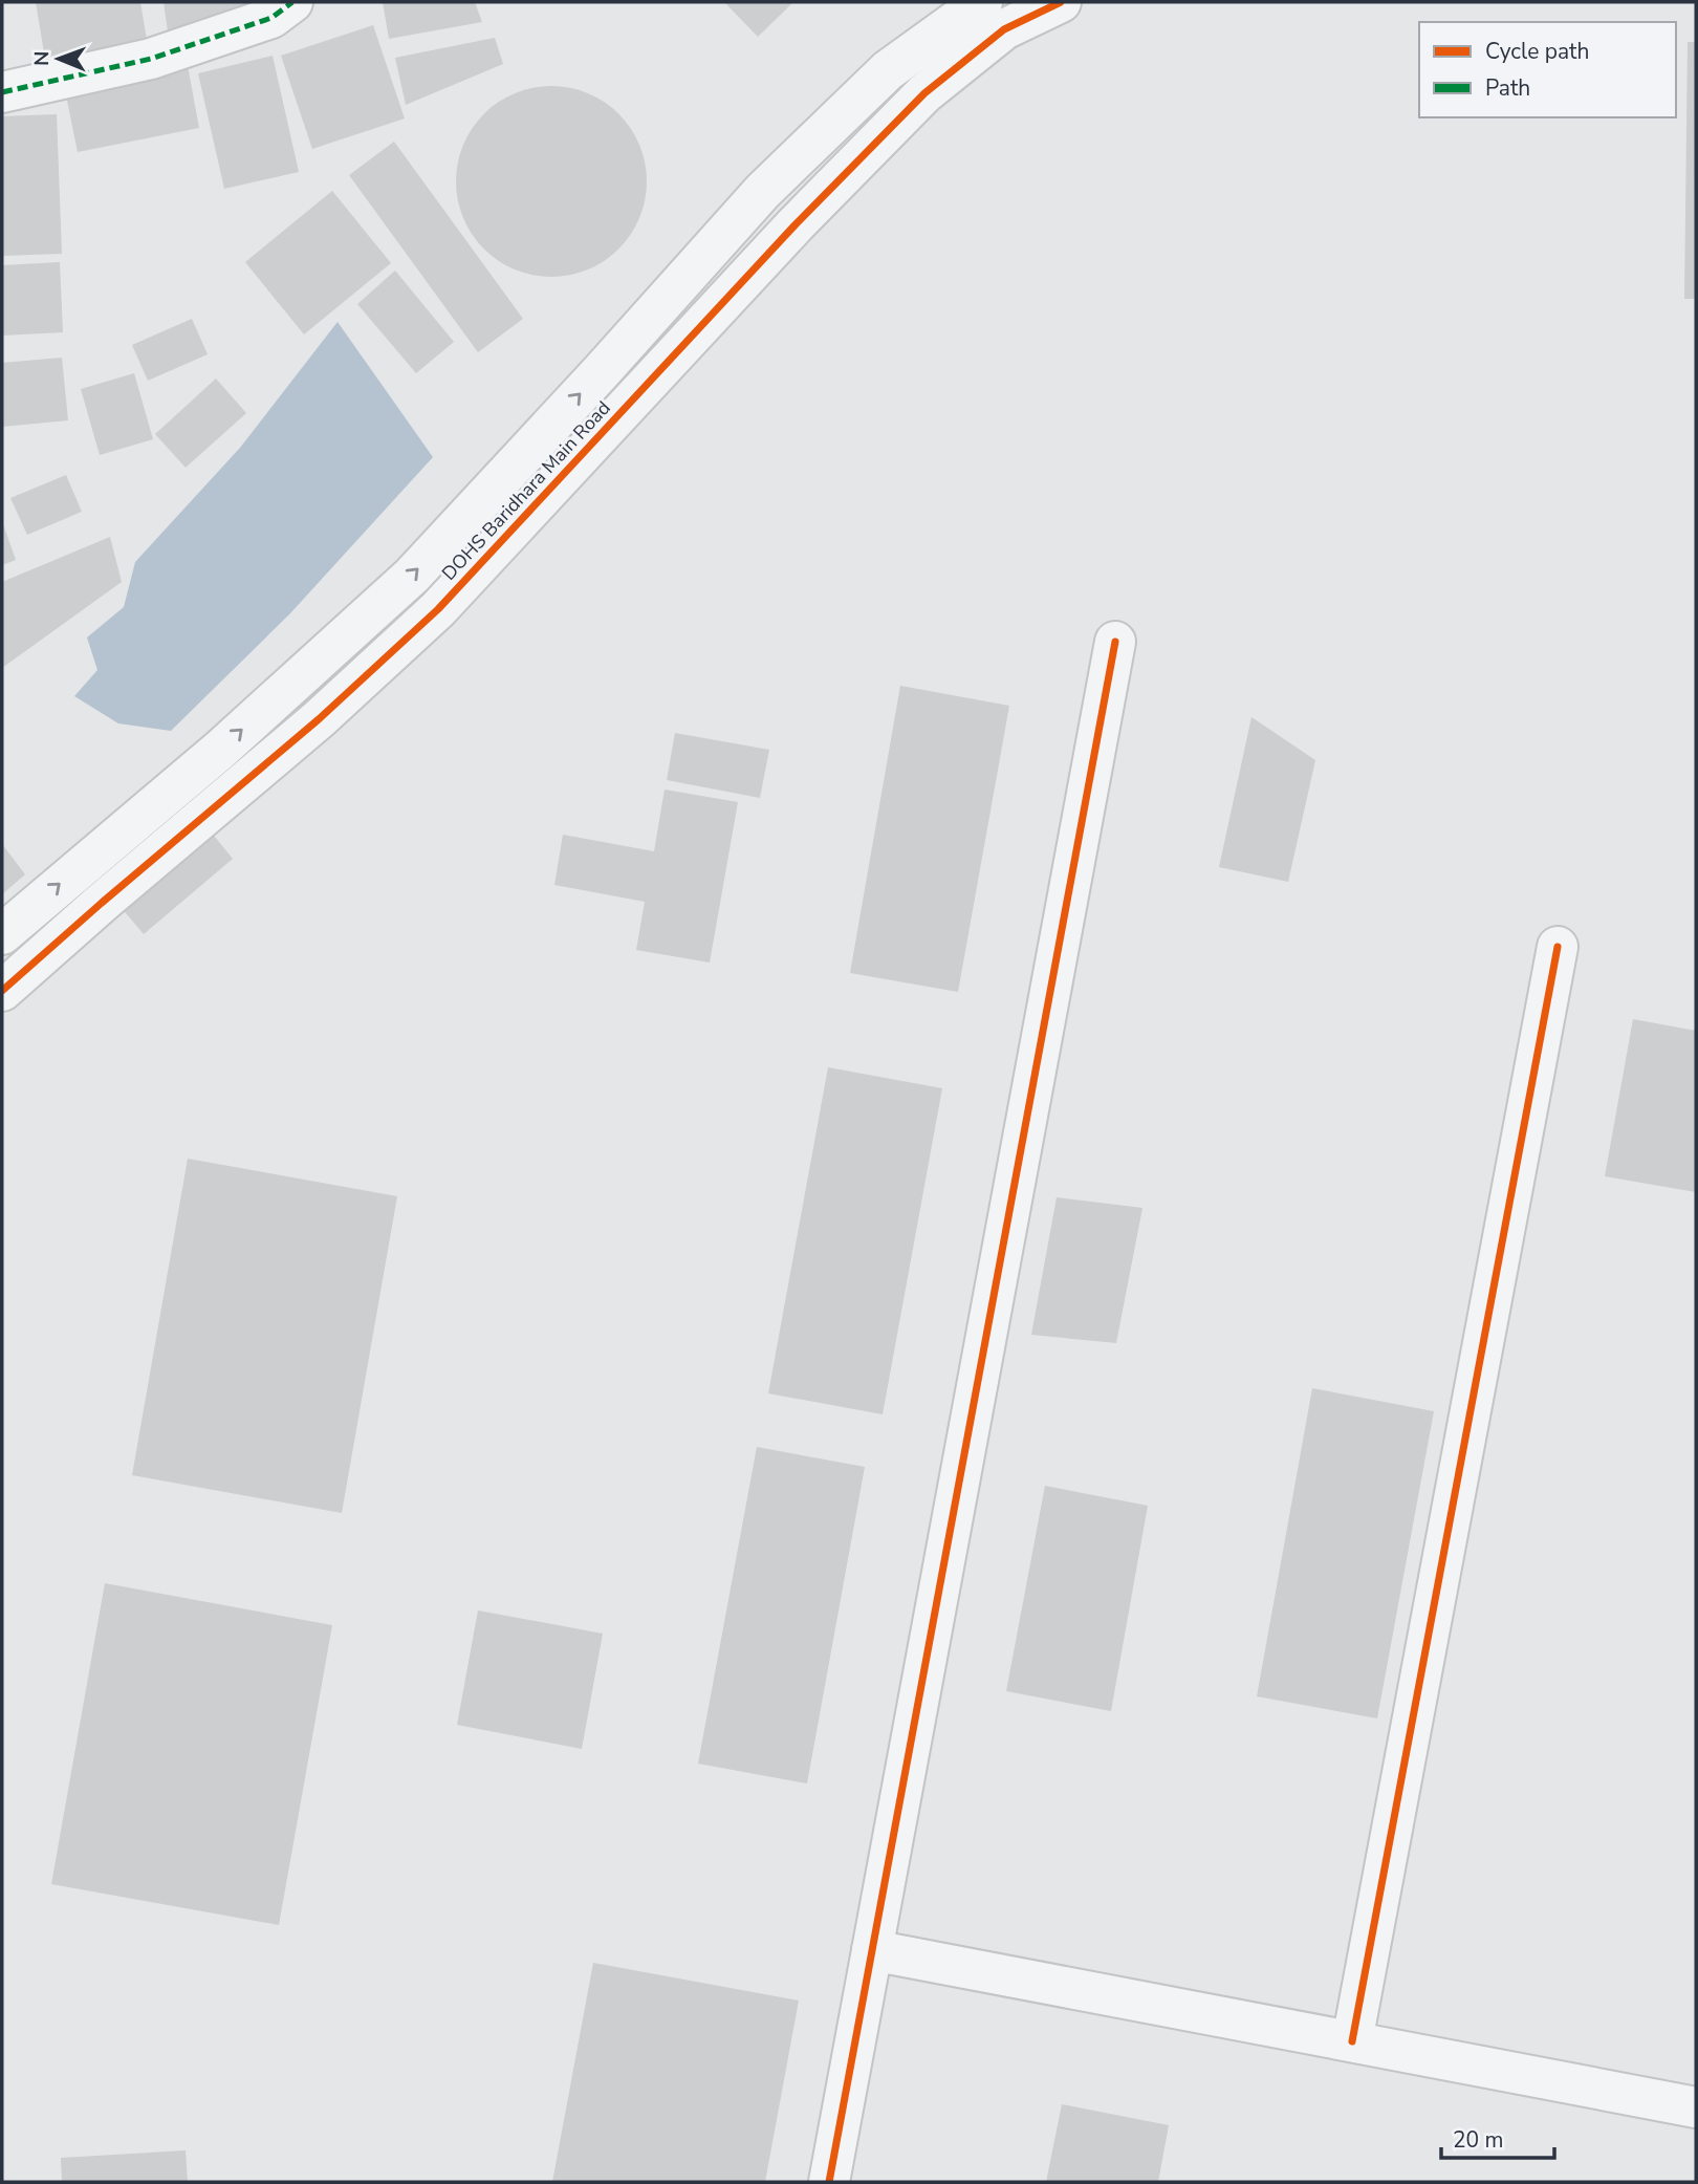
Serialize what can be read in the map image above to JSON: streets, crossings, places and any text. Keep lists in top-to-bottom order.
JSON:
{
  "streets": {
    "street": ["DOHS Baridhara Main Road"]
  },
  "legend": ["Cycle path", "Path"],
  "scale_bar": "20 m",
  "north": "left"
}
